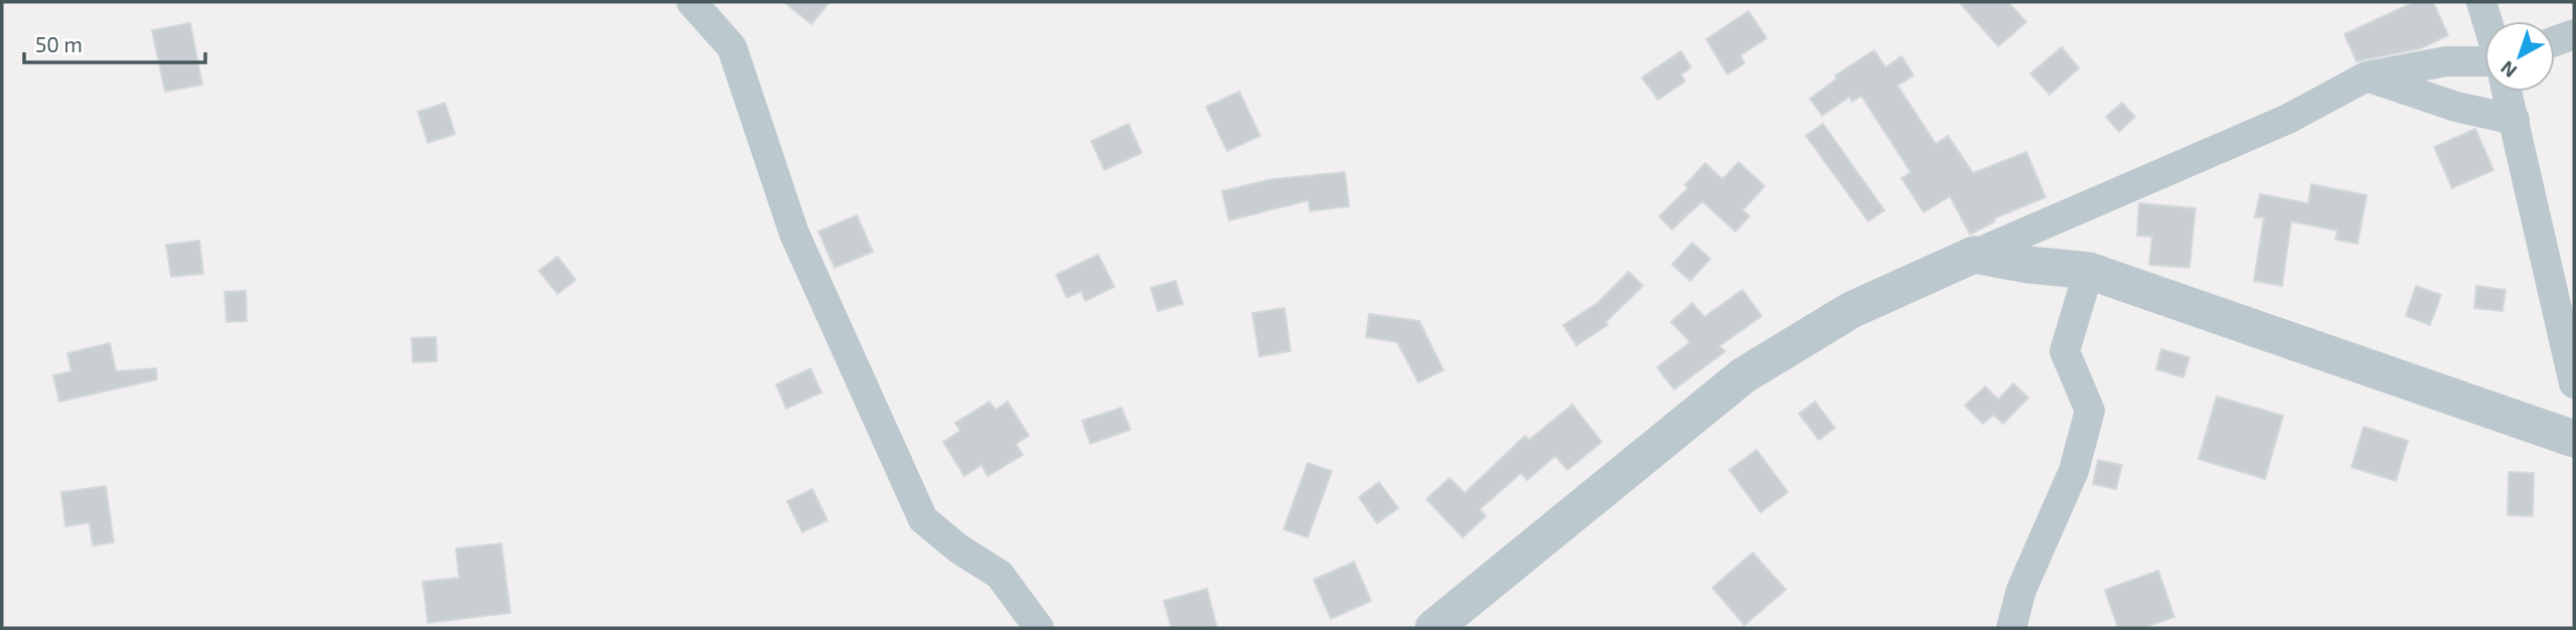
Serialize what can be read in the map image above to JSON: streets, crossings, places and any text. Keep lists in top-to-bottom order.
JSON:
{
  "scale_bar": "50 m",
  "north": "bottom left"
}
